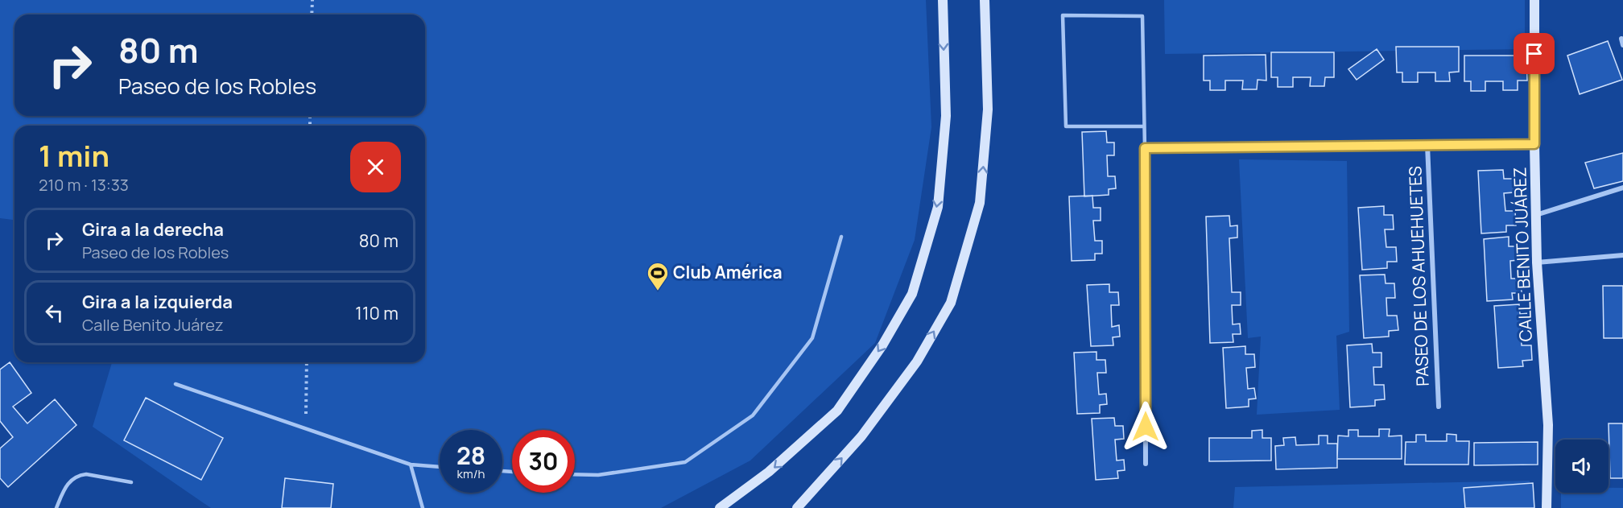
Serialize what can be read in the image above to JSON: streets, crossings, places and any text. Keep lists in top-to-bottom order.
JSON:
{
  "streets": {
    "main road": ["CALLE BENITO JUÁREZ"],
    "street": ["PASEO DE LOS AHUEHUETES"]
  },
  "places": {
    "sports": ["Club América"]
  },
  "page": {
    "turn": ["80 m", "Paseo de los Robles"],
    "heading": ["1 min", "210 m · 13:33"],
    "list": [
      {
        "name": "Gira a la derecha",
        "note": "Paseo de los Robles",
        "value": "80 m"
      },
      {
        "name": "Gira a la izquierda",
        "note": "Calle Benito Juárez",
        "value": "110 m"
      }
    ],
    "speed": "28 km/h",
    "limit": "30"
  }
}
